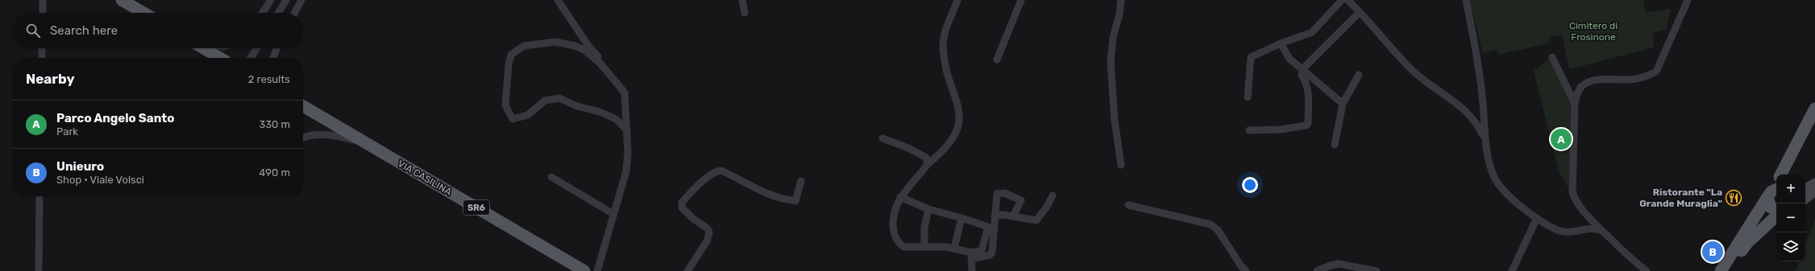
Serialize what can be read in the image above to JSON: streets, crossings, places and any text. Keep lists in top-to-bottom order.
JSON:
{
  "streets": {
    "main road": ["VIA CASILINA", "SR6"]
  },
  "parks": ["Cimitero di Frosinone"],
  "places": {
    "restaurant": ["Ristorante \"La Grande Muraglia\""]
  },
  "page": {
    "search": "Search here",
    "heading": ["Nearby", "2 results"],
    "list": [
      {
        "mark": "A",
        "name": "Parco Angelo Santo",
        "note": "Park",
        "value": "330 m"
      },
      {
        "mark": "B",
        "name": "Unieuro",
        "note": "Shop · Viale Volsci",
        "value": "490 m"
      }
    ],
    "pins": ["A", "B"],
    "map_buttons": ["+", "−"]
  }
}
